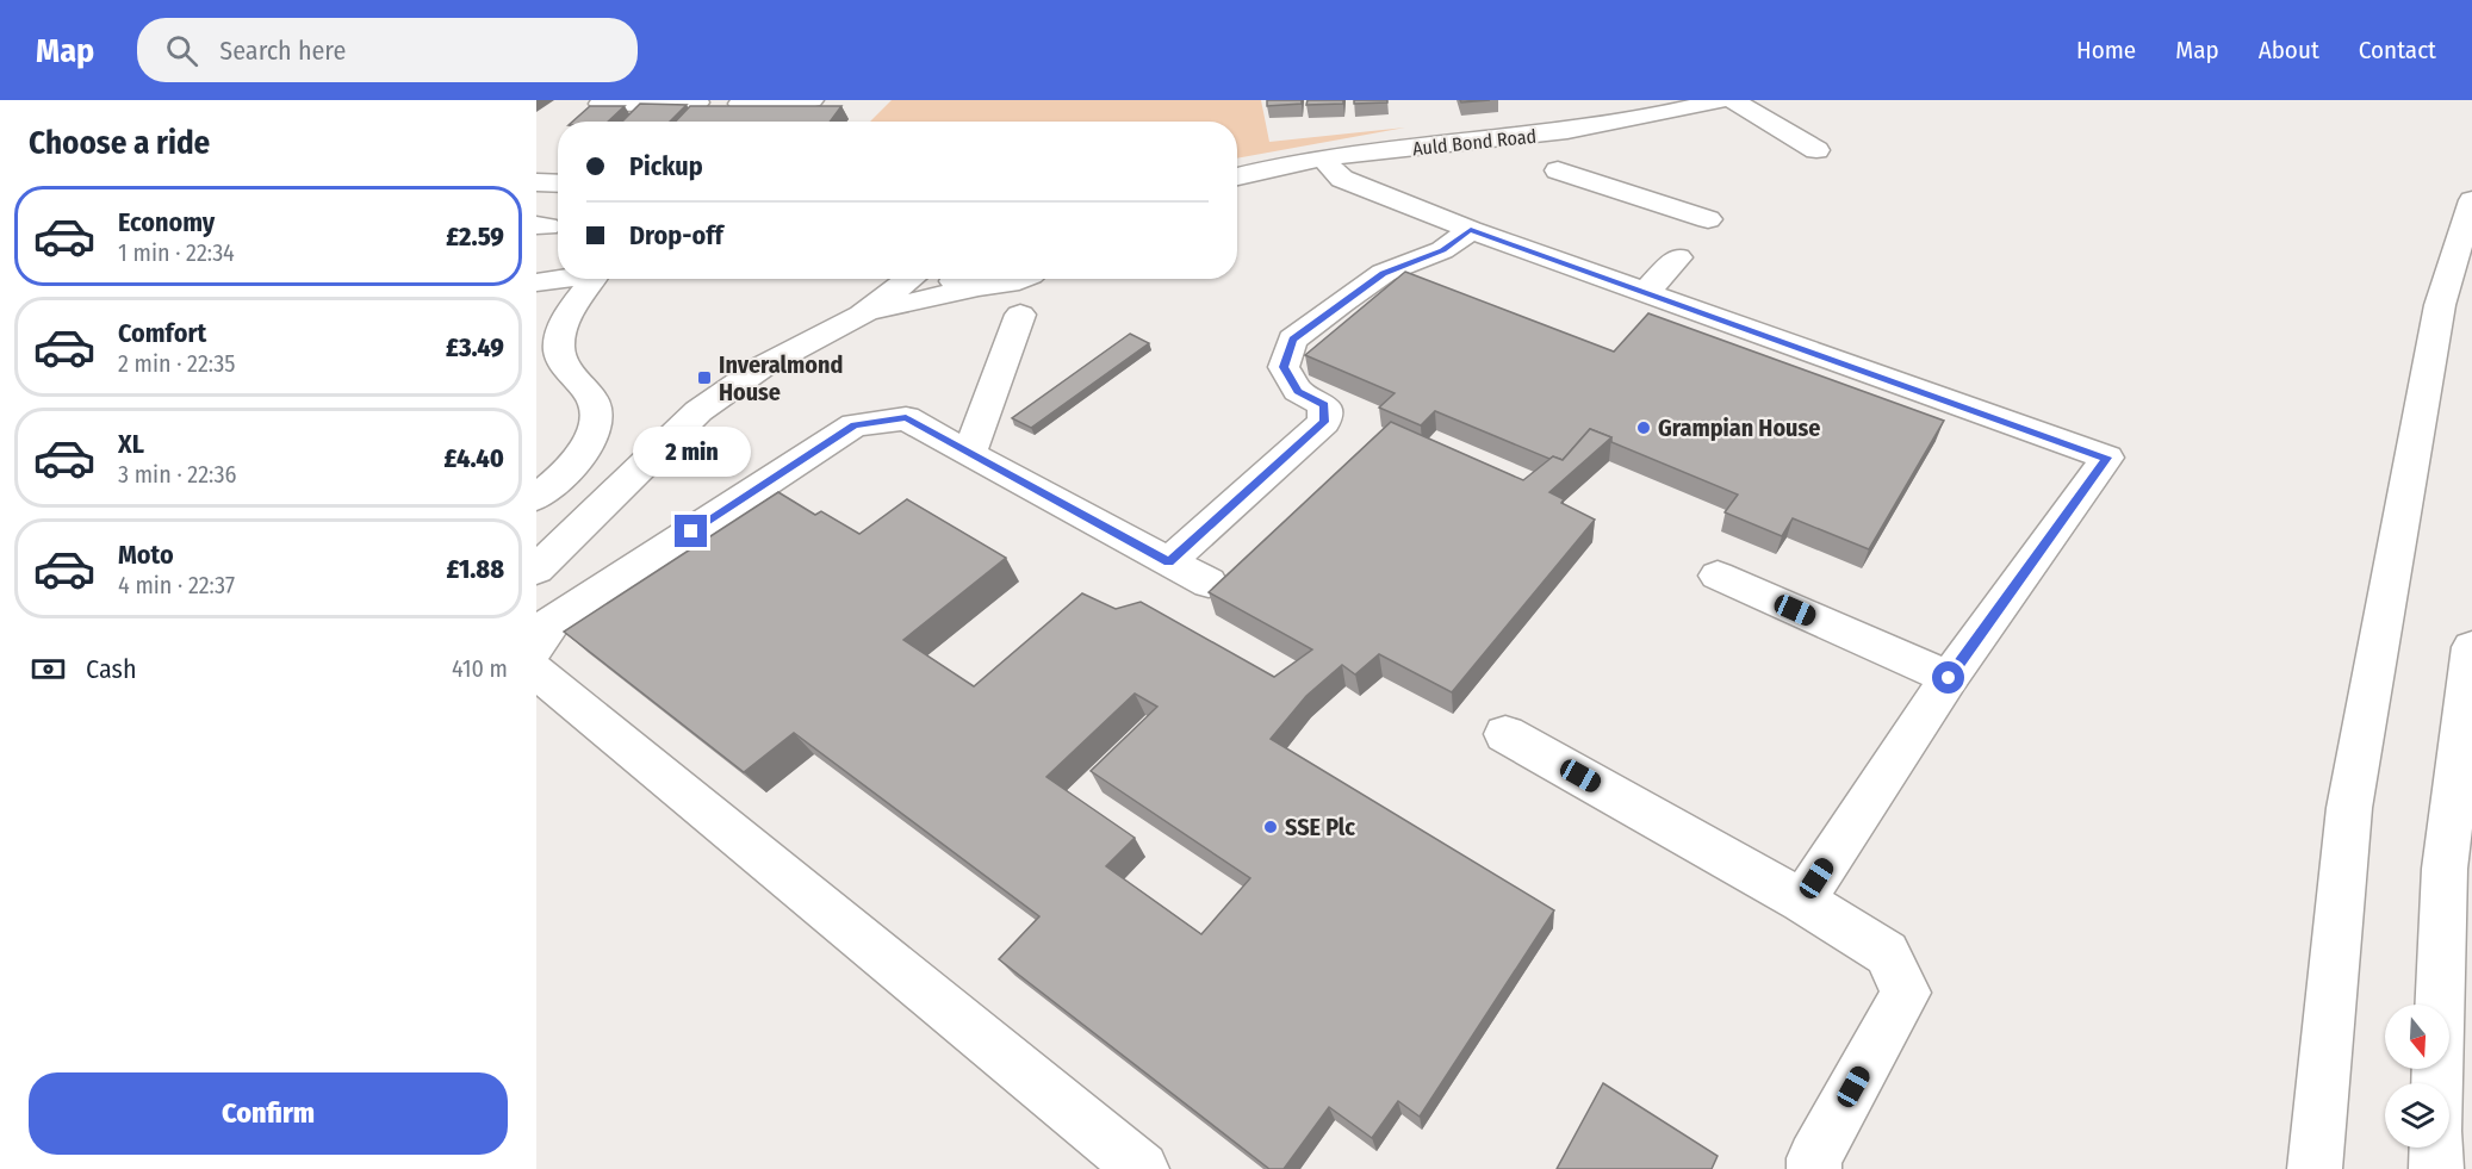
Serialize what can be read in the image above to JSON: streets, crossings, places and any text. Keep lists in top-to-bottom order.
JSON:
{
  "streets": {
    "main road": ["Auld Bond Road"]
  },
  "places": {
    "transit": ["Inveralmond House"],
    "other": ["Grampian House", "SSE Plc"]
  },
  "north": "bottom",
  "page": {
    "header": "Map",
    "search": "Search here",
    "nav": [
      "Home",
      "Map",
      "About",
      "Contact"
    ],
    "heading": "Choose a ride",
    "banner": ["Pickup", "Drop-off"],
    "list": [
      {
        "name": "Economy",
        "note": "1 min · 22:34",
        "value": "£2.59"
      },
      {
        "name": "Comfort",
        "note": "2 min · 22:35",
        "value": "£3.49"
      },
      {
        "name": "XL",
        "note": "3 min · 22:36",
        "value": "£4.40"
      },
      {
        "name": "Moto",
        "note": "4 min · 22:37",
        "value": "£1.88"
      }
    ],
    "bubble": "2 min",
    "pay": ["Cash", "410 m"],
    "buttons": "Confirm"
  }
}
